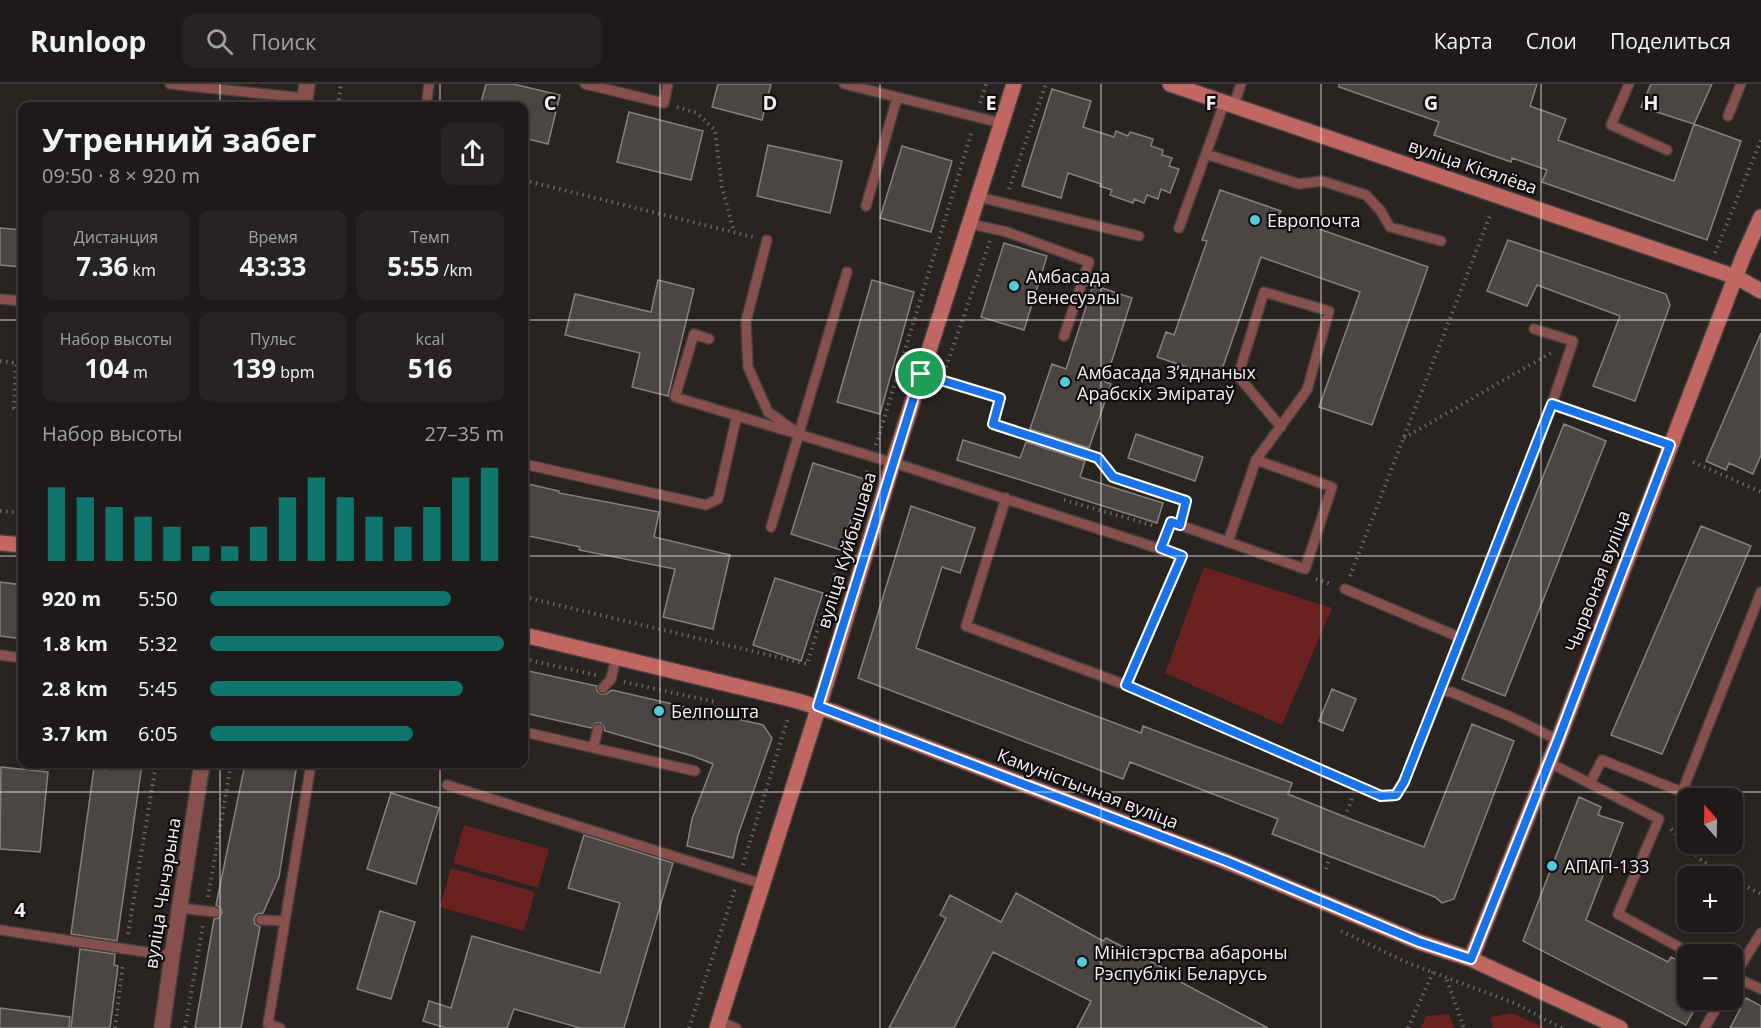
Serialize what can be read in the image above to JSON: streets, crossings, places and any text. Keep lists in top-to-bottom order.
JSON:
{
  "streets": {
    "street": [
      "вуліца Кісялёва",
      "вуліца Куйбышава",
      "Чырвоная вуліца",
      "Камуністычная вуліца",
      "вуліца Чычэрына"
    ]
  },
  "crossings": [
    ["вуліца Кісялёва", "Чырвоная вуліца"],
    ["вуліца Куйбышава", "Камуністычная вуліца"],
    ["Чырвоная вуліца", "Камуністычная вуліца"]
  ],
  "places": [
    "Европочта",
    "Амбасада Венесуэлы",
    "Амбасада Зʼяднаных Арабскіх Эміратаў",
    "Белпошта",
    "АПАП-133",
    "Міністэрства абароны Рэспублікі Беларусь"
  ],
  "north": "top",
  "page": {
    "header": "Runloop",
    "search": "Поиск",
    "nav": ["Карта", "Слои", "Поделиться"],
    "heading": ["Утренний забег", "09:50 · 8 × 920 m"],
    "stats": [
      ["Дистанция", "7.36 km"],
      ["Время", "43:33"],
      ["Темп", "5:55 /km"],
      ["Набор высоты", "104 m"],
      ["Пульс", "139 bpm"],
      ["kcal", "516"]
    ],
    "chart": ["Набор высоты", "27–35 m"],
    "list": [
      {
        "name": "920 m",
        "note": "5:50"
      },
      {
        "name": "1.8 km",
        "note": "5:32"
      },
      {
        "name": "2.8 km",
        "note": "5:45"
      },
      {
        "name": "3.7 km",
        "note": "6:05"
      }
    ],
    "map_buttons": ["+", "−"]
  },
  "grid": {
    "columns": [
      "C",
      "D",
      "E",
      "F",
      "G",
      "H"
    ],
    "rows": ["4"]
  }
}
